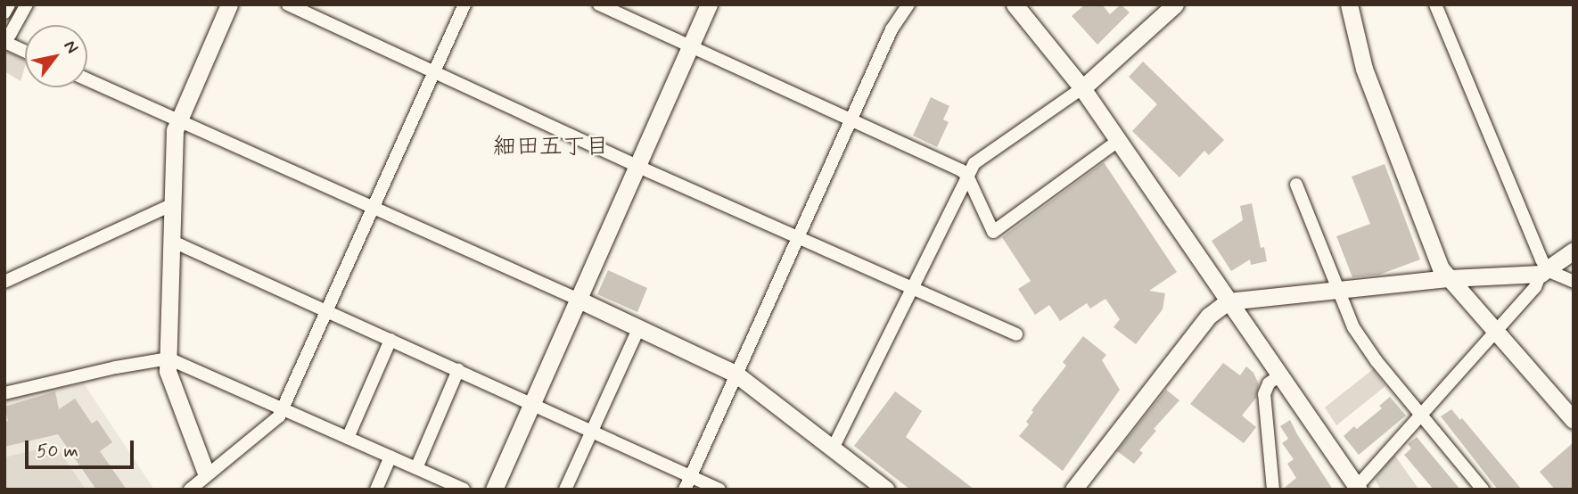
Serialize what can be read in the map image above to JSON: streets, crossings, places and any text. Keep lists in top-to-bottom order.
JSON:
{
  "districts": ["細田五丁目"],
  "scale_bar": "50 m",
  "north": "top right"
}
